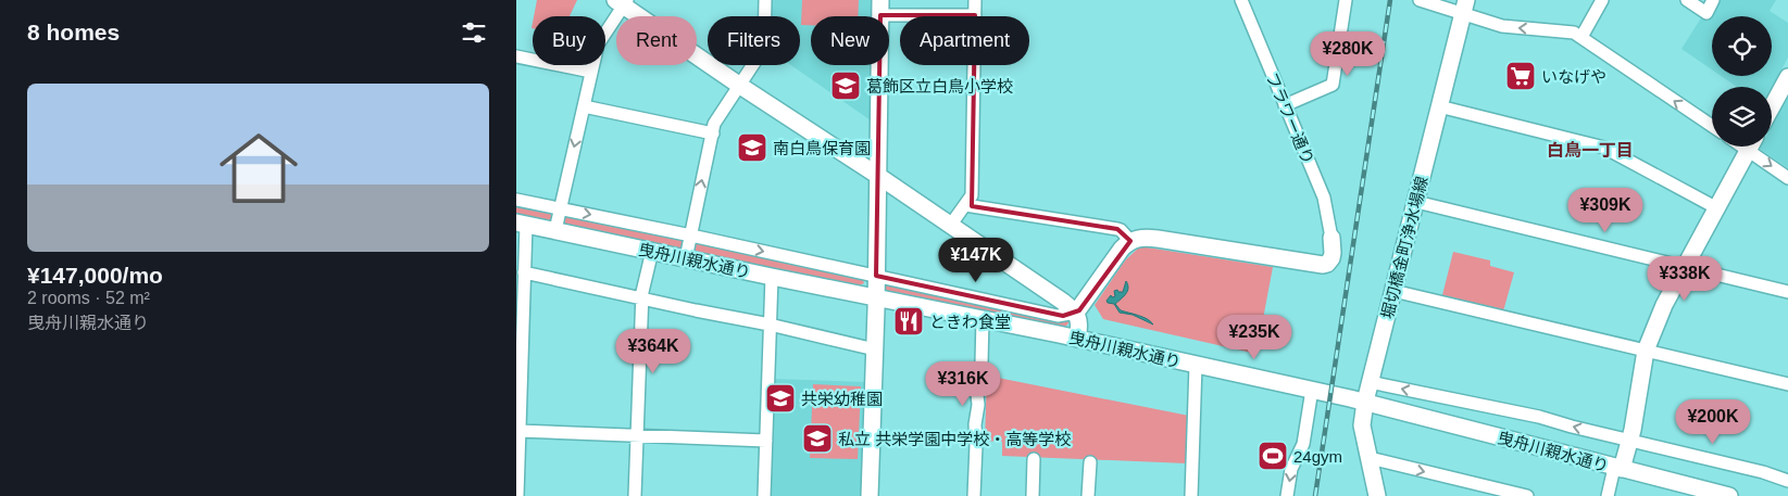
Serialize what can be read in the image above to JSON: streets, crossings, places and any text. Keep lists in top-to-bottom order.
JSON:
{
  "streets": {
    "street": ["フラワー通り", "堀切橋金町浄水場線", "曳舟川親水通り"]
  },
  "crossings": [
    ["堀切橋金町浄水場線", "曳舟川親水通り"]
  ],
  "districts": ["白鳥一丁目"],
  "places": {
    "supermarket": ["いなげや"],
    "school or university": [
      "葛飾区立白鳥小学校",
      "南白鳥保育園",
      "共栄幼稚園",
      "私立 共栄学園中学校・高等学校"
    ],
    "restaurant": ["ときわ食堂"],
    "sports": ["24gym"]
  },
  "page": {
    "heading": "8 homes",
    "chip": [
      "Buy",
      "Rent",
      "Filters",
      "New",
      "Apartment"
    ],
    "price": [
      "¥280K",
      "¥309K",
      "¥147K",
      "¥338K",
      "¥235K",
      "¥364K",
      "¥316K",
      "¥200K"
    ],
    "list": [
      {
        "name": "¥147,000/mo",
        "note": "2 rooms · 52 m² · 曳舟川親水通り"
      }
    ]
  }
}
